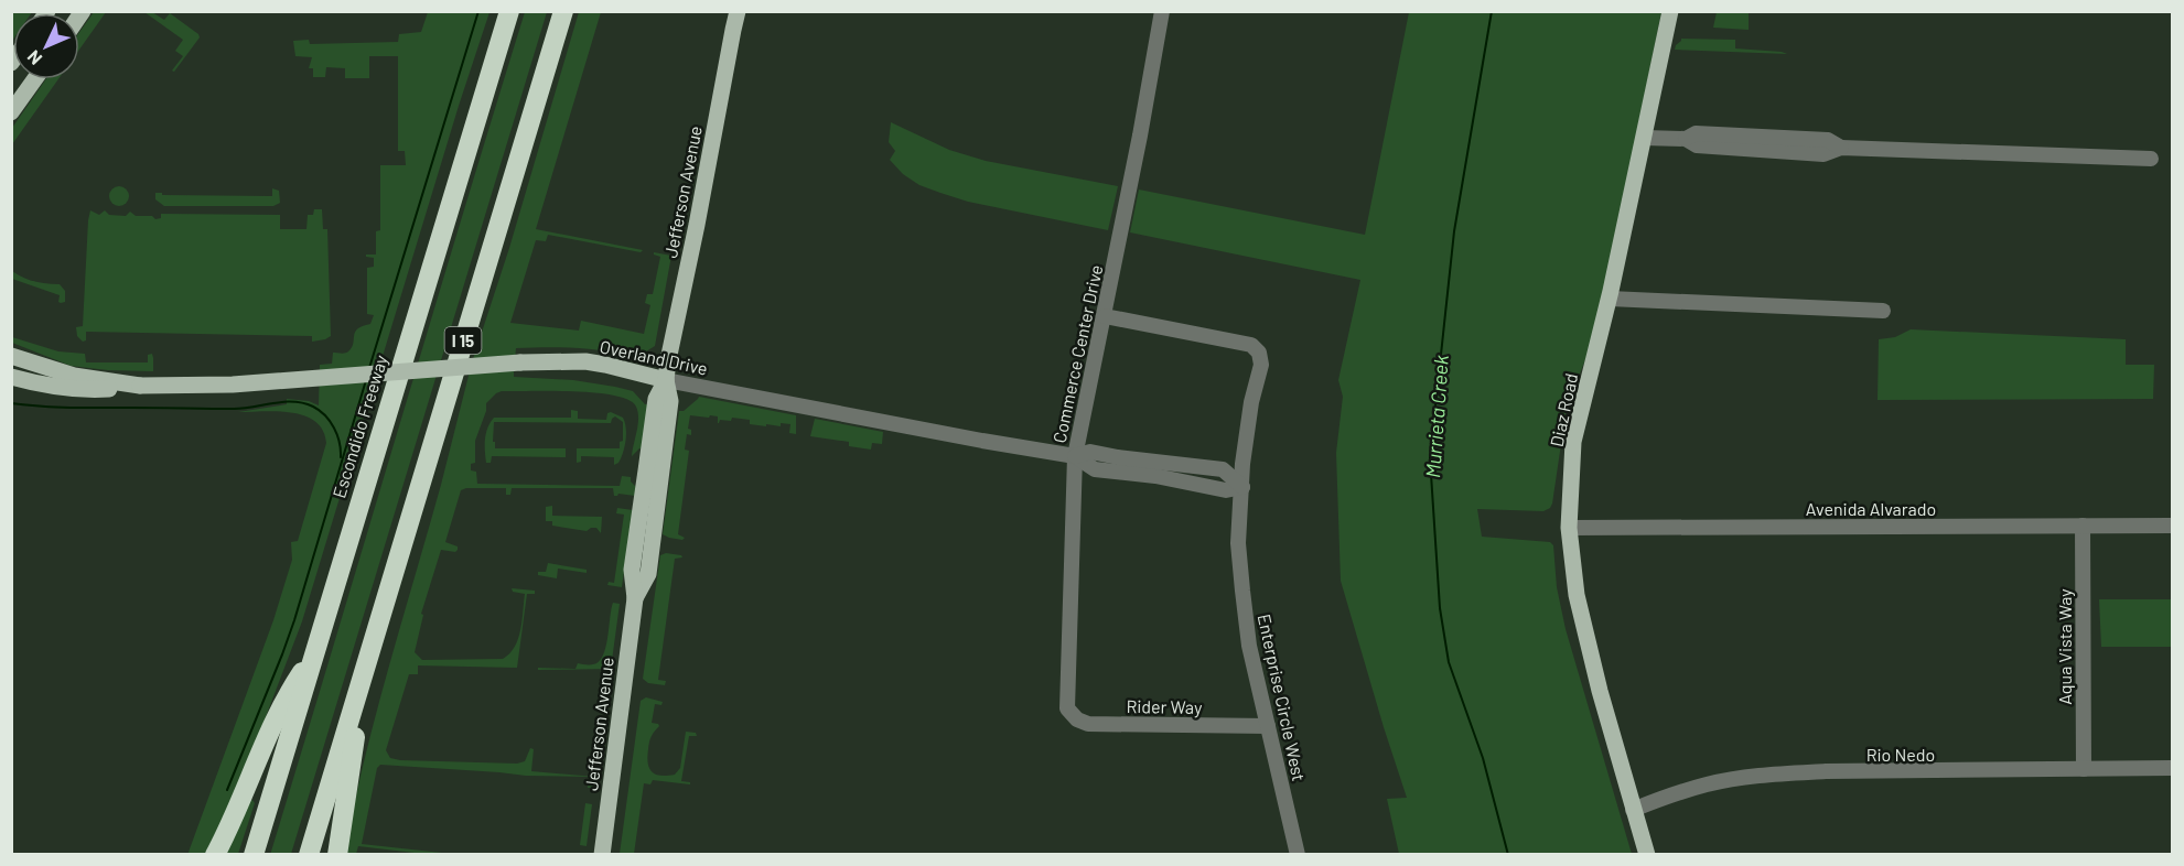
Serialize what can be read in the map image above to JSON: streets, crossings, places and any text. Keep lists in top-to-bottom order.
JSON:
{
  "streets": {
    "highway": ["I 15", "Escondido Freeway"],
    "main road": ["Jefferson Avenue", "Overland Drive", "Diaz Road"],
    "street": [
      "Commerce Center Drive",
      "Avenida Alvarado",
      "Aqua Vista Way",
      "Enterprise Circle West",
      "Rider Way",
      "Rio Nedo"
    ]
  },
  "crossings": [
    ["Jefferson Avenue", "Overland Drive"],
    ["Commerce Center Drive", "Overland Drive"],
    ["Commerce Center Drive", "Enterprise Circle West"],
    ["Commerce Center Drive", "Rider Way"],
    ["Overland Drive", "Enterprise Circle West"],
    ["Diaz Road", "Avenida Alvarado"],
    ["Diaz Road", "Rio Nedo"],
    ["Avenida Alvarado", "Aqua Vista Way"],
    ["Aqua Vista Way", "Rio Nedo"],
    ["Enterprise Circle West", "Rider Way"]
  ],
  "water": ["Murrieta Creek"],
  "north": "bottom left"
}
